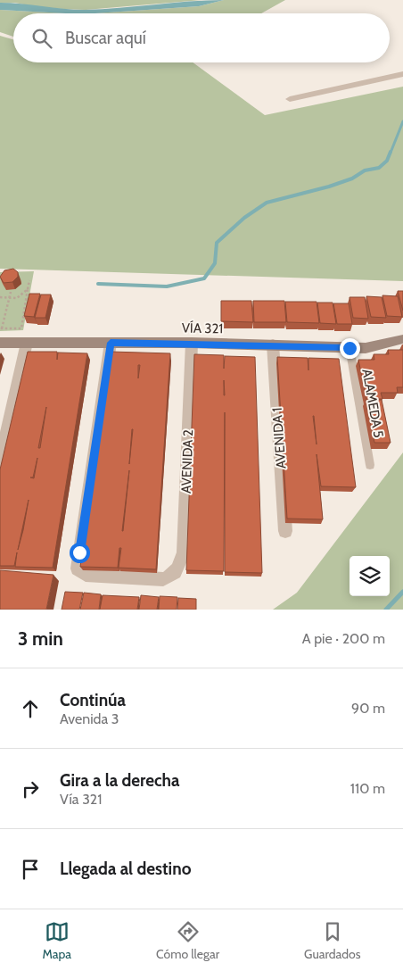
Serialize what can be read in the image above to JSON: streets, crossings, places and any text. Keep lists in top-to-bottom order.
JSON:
{
  "streets": {
    "street": ["VÍA 321", "AVENIDA 1", "AVENIDA 2"],
    "lane": ["ALAMEDA 5"]
  },
  "crossings": [
    ["VÍA 321", "ALAMEDA 5"],
    ["VÍA 321", "AVENIDA 1"],
    ["VÍA 321", "AVENIDA 2"]
  ],
  "page": {
    "search": "Buscar aquí",
    "heading": ["3 min", "A pie · 200 m"],
    "list": [
      ["Continúa", "Avenida 3", "90 m"],
      ["Gira a la derecha", "Vía 321", "110 m"],
      "Llegada al destino"
    ],
    "nav": ["Mapa", "Cómo llegar", "Guardados"]
  }
}
